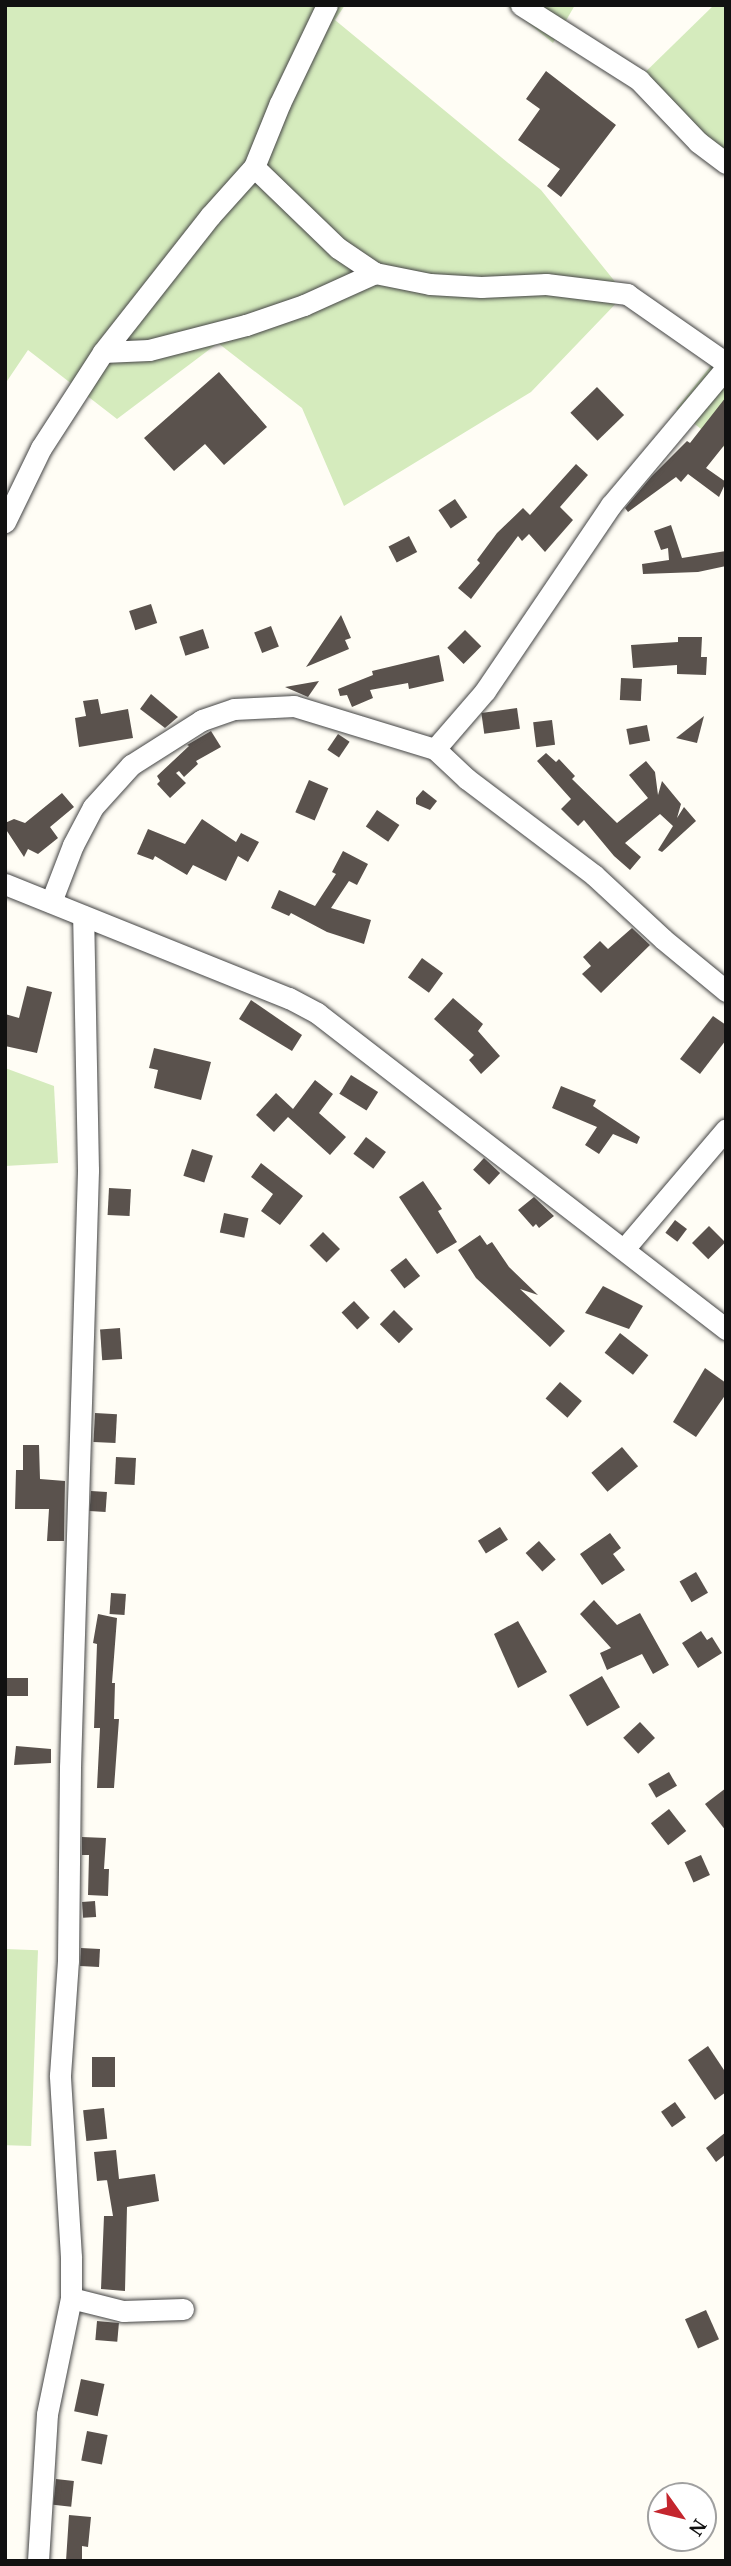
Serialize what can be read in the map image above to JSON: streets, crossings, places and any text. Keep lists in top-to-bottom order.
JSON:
{
  "north": "bottom right"
}
